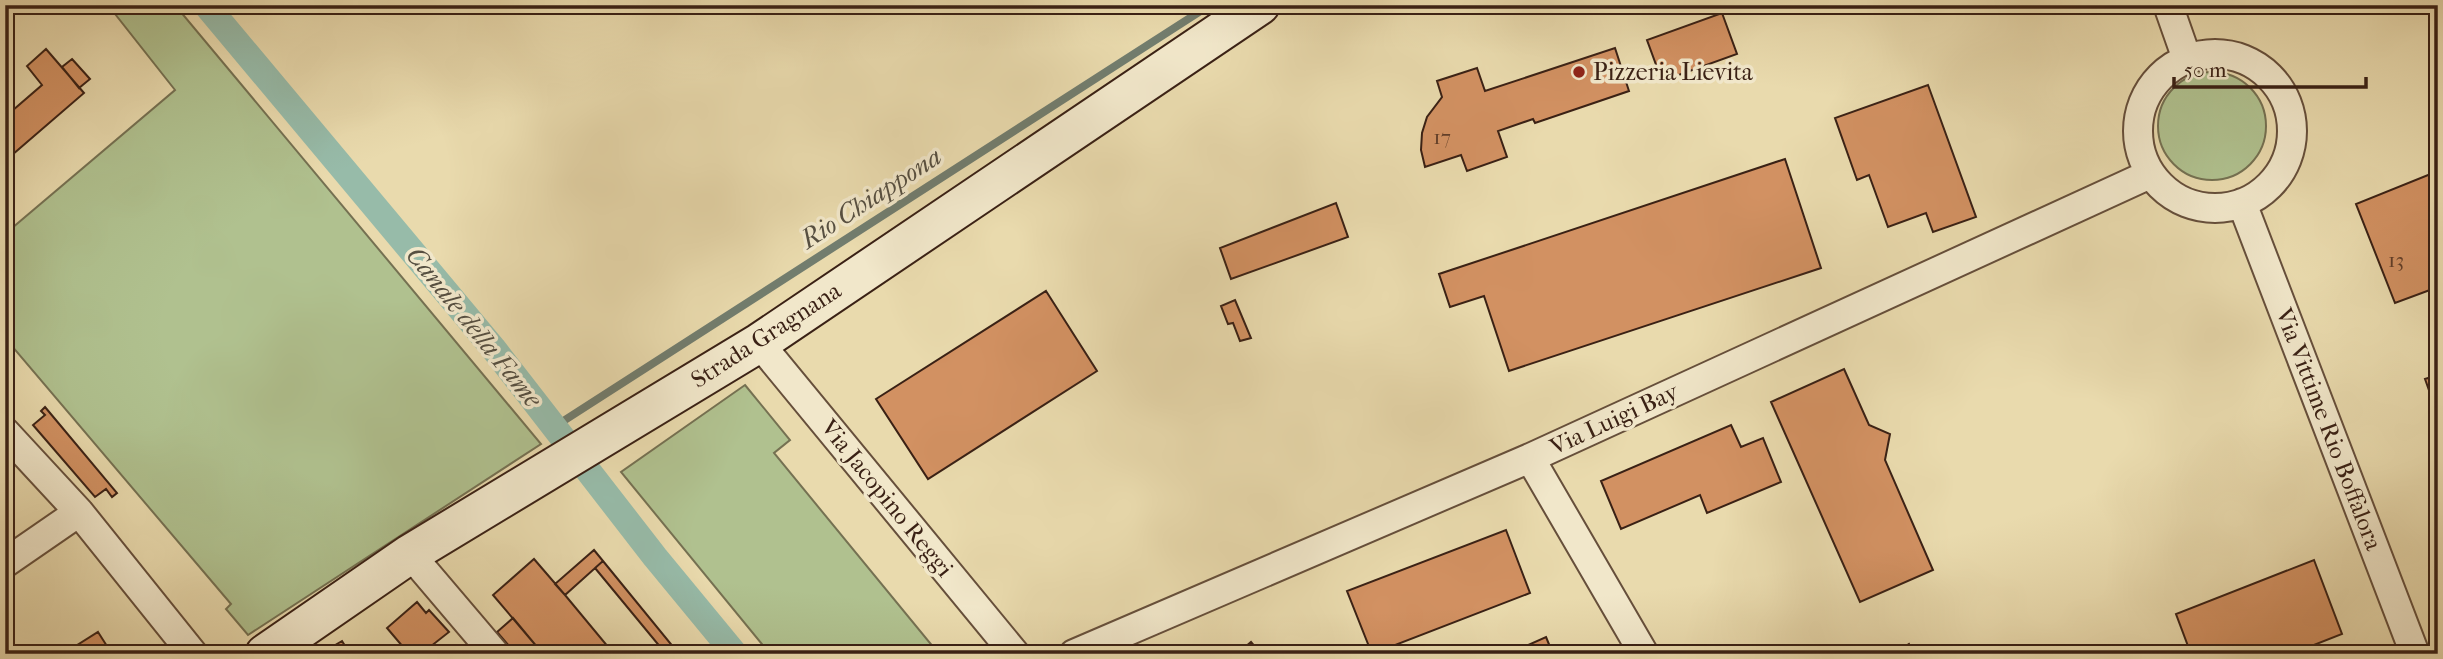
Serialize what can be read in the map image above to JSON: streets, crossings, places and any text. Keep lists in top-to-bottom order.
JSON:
{
  "streets": {
    "street": [
      "Strada Gragnana",
      "Via Luigi Bay",
      "Via Vittime Rio Boffalora",
      "Via Jacopino Reggi"
    ]
  },
  "crossings": [
    ["Strada Gragnana", "Via Jacopino Reggi"],
    ["Via Luigi Bay", "Via Vittime Rio Boffalora"]
  ],
  "water": ["Rio Chiappona", "Canale della Fame"],
  "places": ["Pizzeria Lievita"],
  "house_numbers": ["17", "13"],
  "scale_bar": "50 m"
}
